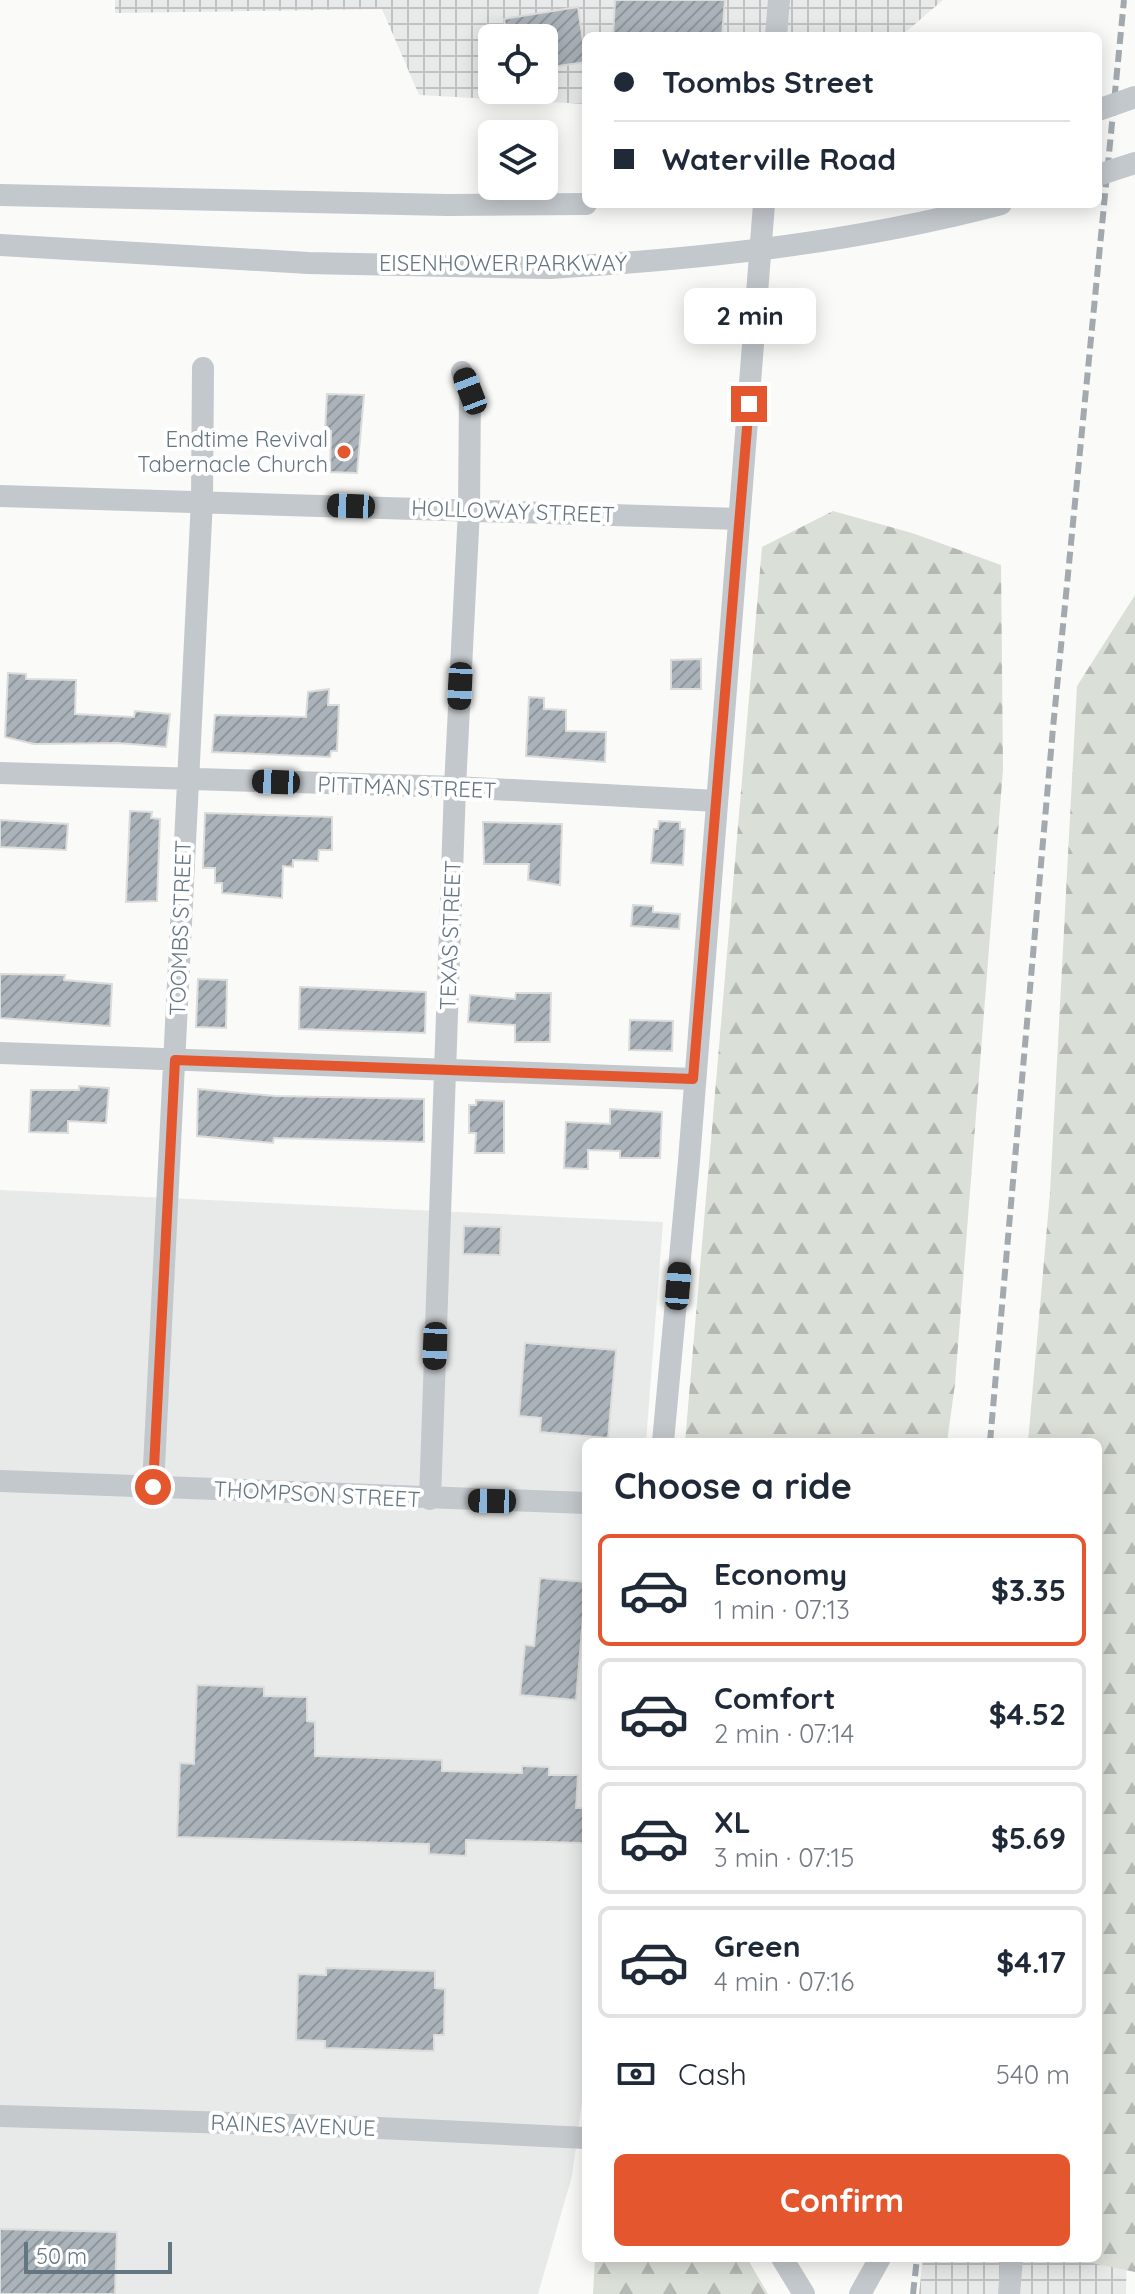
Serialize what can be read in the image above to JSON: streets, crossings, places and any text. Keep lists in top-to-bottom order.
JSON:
{
  "streets": {
    "street": [
      "EISENHOWER PARKWAY",
      "HOLLOWAY STREET",
      "PITTMAN STREET",
      "TOOMBS STREET",
      "TEXAS STREET",
      "THOMPSON STREET",
      "RAINES AVENUE"
    ]
  },
  "crossings": [
    ["HOLLOWAY STREET", "TOOMBS STREET"],
    ["HOLLOWAY STREET", "TEXAS STREET"],
    ["PITTMAN STREET", "TOOMBS STREET"],
    ["PITTMAN STREET", "TEXAS STREET"],
    ["TOOMBS STREET", "THOMPSON STREET"],
    ["TEXAS STREET", "THOMPSON STREET"]
  ],
  "places": ["Endtime Revival Tabernacle Church"],
  "scale_bar": "50 m",
  "page": {
    "banner": ["Toombs Street", "Waterville Road"],
    "bubble": "2 min",
    "heading": "Choose a ride",
    "list": [
      {
        "name": "Economy",
        "note": "1 min · 07:13",
        "value": "$3.35"
      },
      {
        "name": "Comfort",
        "note": "2 min · 07:14",
        "value": "$4.52"
      },
      {
        "name": "XL",
        "note": "3 min · 07:15",
        "value": "$5.69"
      },
      {
        "name": "Green",
        "note": "4 min · 07:16",
        "value": "$4.17"
      }
    ],
    "pay": ["Cash", "540 m"],
    "buttons": "Confirm",
    "scale": "50 m"
  }
}
